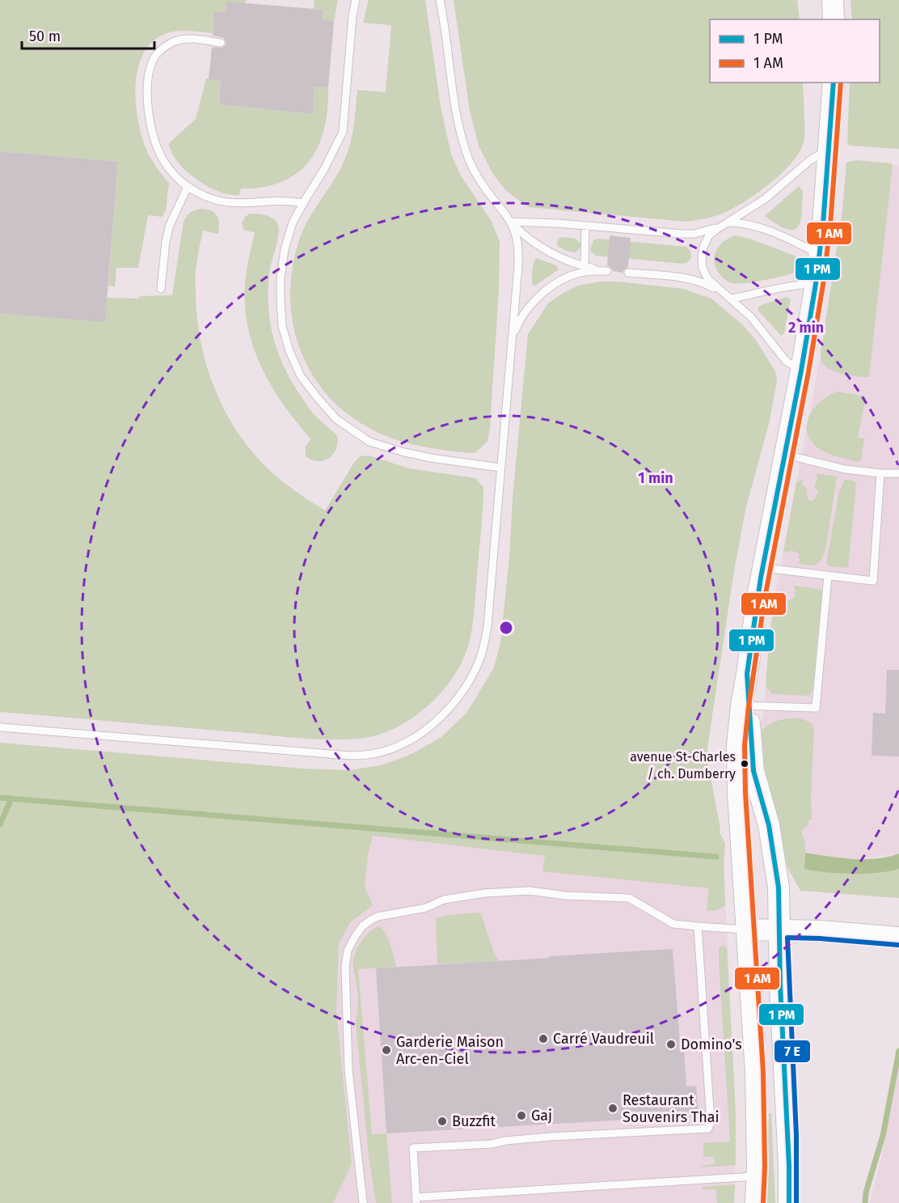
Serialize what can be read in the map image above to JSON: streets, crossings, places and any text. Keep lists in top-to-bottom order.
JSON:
{
  "places": [
    "avenue St-Charles / ch. Dumberry",
    "Carré Vaudreuil",
    "Domino's",
    "Garderie Maison Arc-en-Ciel",
    "Restaurant Souvenirs Thai",
    "Gaj",
    "Buzzfit"
  ],
  "legend": ["1 PM", "1 AM"],
  "scale_bar": "50 m",
  "rings": ["2 min", "1 min"]
}
